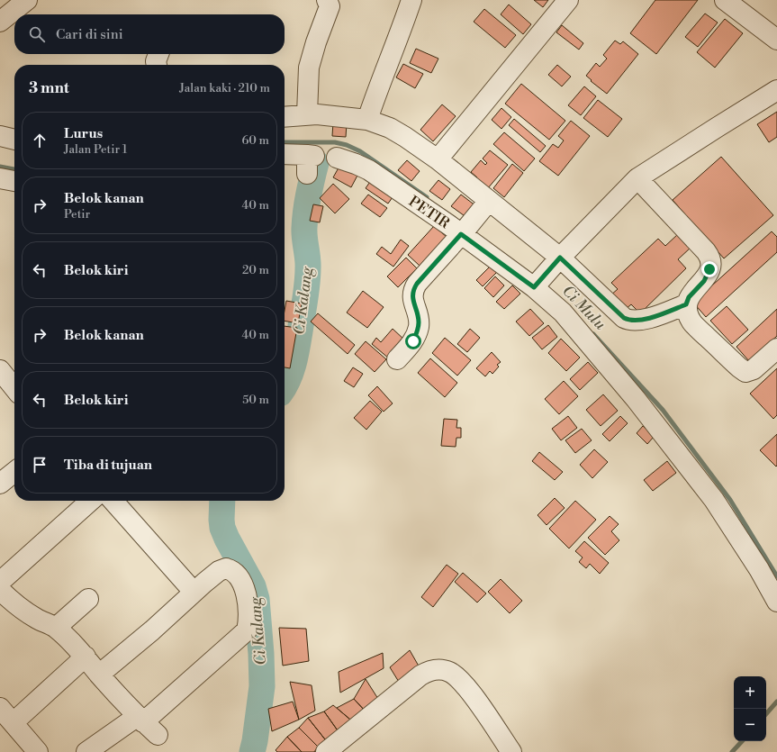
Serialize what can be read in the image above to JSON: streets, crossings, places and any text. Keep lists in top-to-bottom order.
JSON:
{
  "streets": {
    "street": ["PETIR"]
  },
  "water": ["Ci Kalang", "Ci Mulu"],
  "page": {
    "search": "Cari di sini",
    "heading": ["3 mnt", "Jalan kaki · 210 m"],
    "list": [
      ["Lurus", "Jalan Petir 1", "60 m"],
      ["Belok kanan", "Petir", "40 m"],
      ["Belok kiri", "20 m"],
      ["Belok kanan", "40 m"],
      ["Belok kiri", "50 m"],
      "Tiba di tujuan"
    ],
    "map_buttons": ["+", "−"]
  }
}
